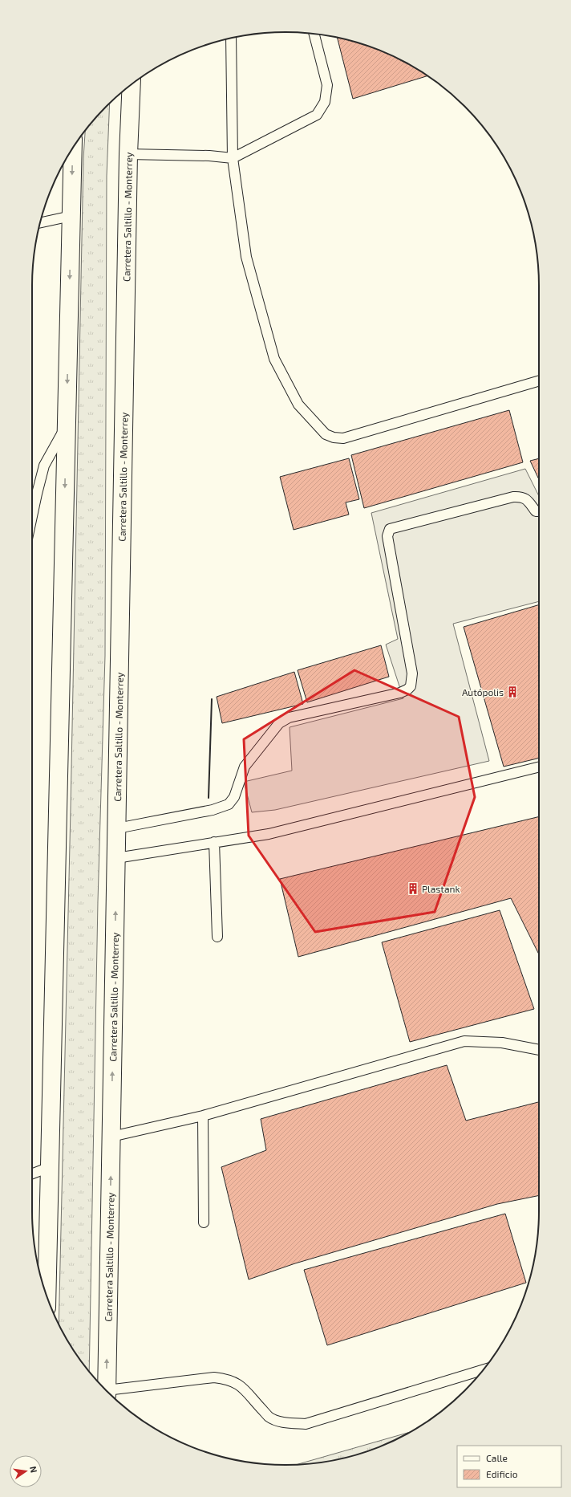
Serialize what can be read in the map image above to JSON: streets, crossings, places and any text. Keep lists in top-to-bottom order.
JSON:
{
  "streets": {
    "main road": ["Carretera Saltillo - Monterrey"]
  },
  "places": {
    "building": ["Autópolis", "Plastank"]
  },
  "legend": ["Calle", "Edificio"],
  "north": "right"
}
